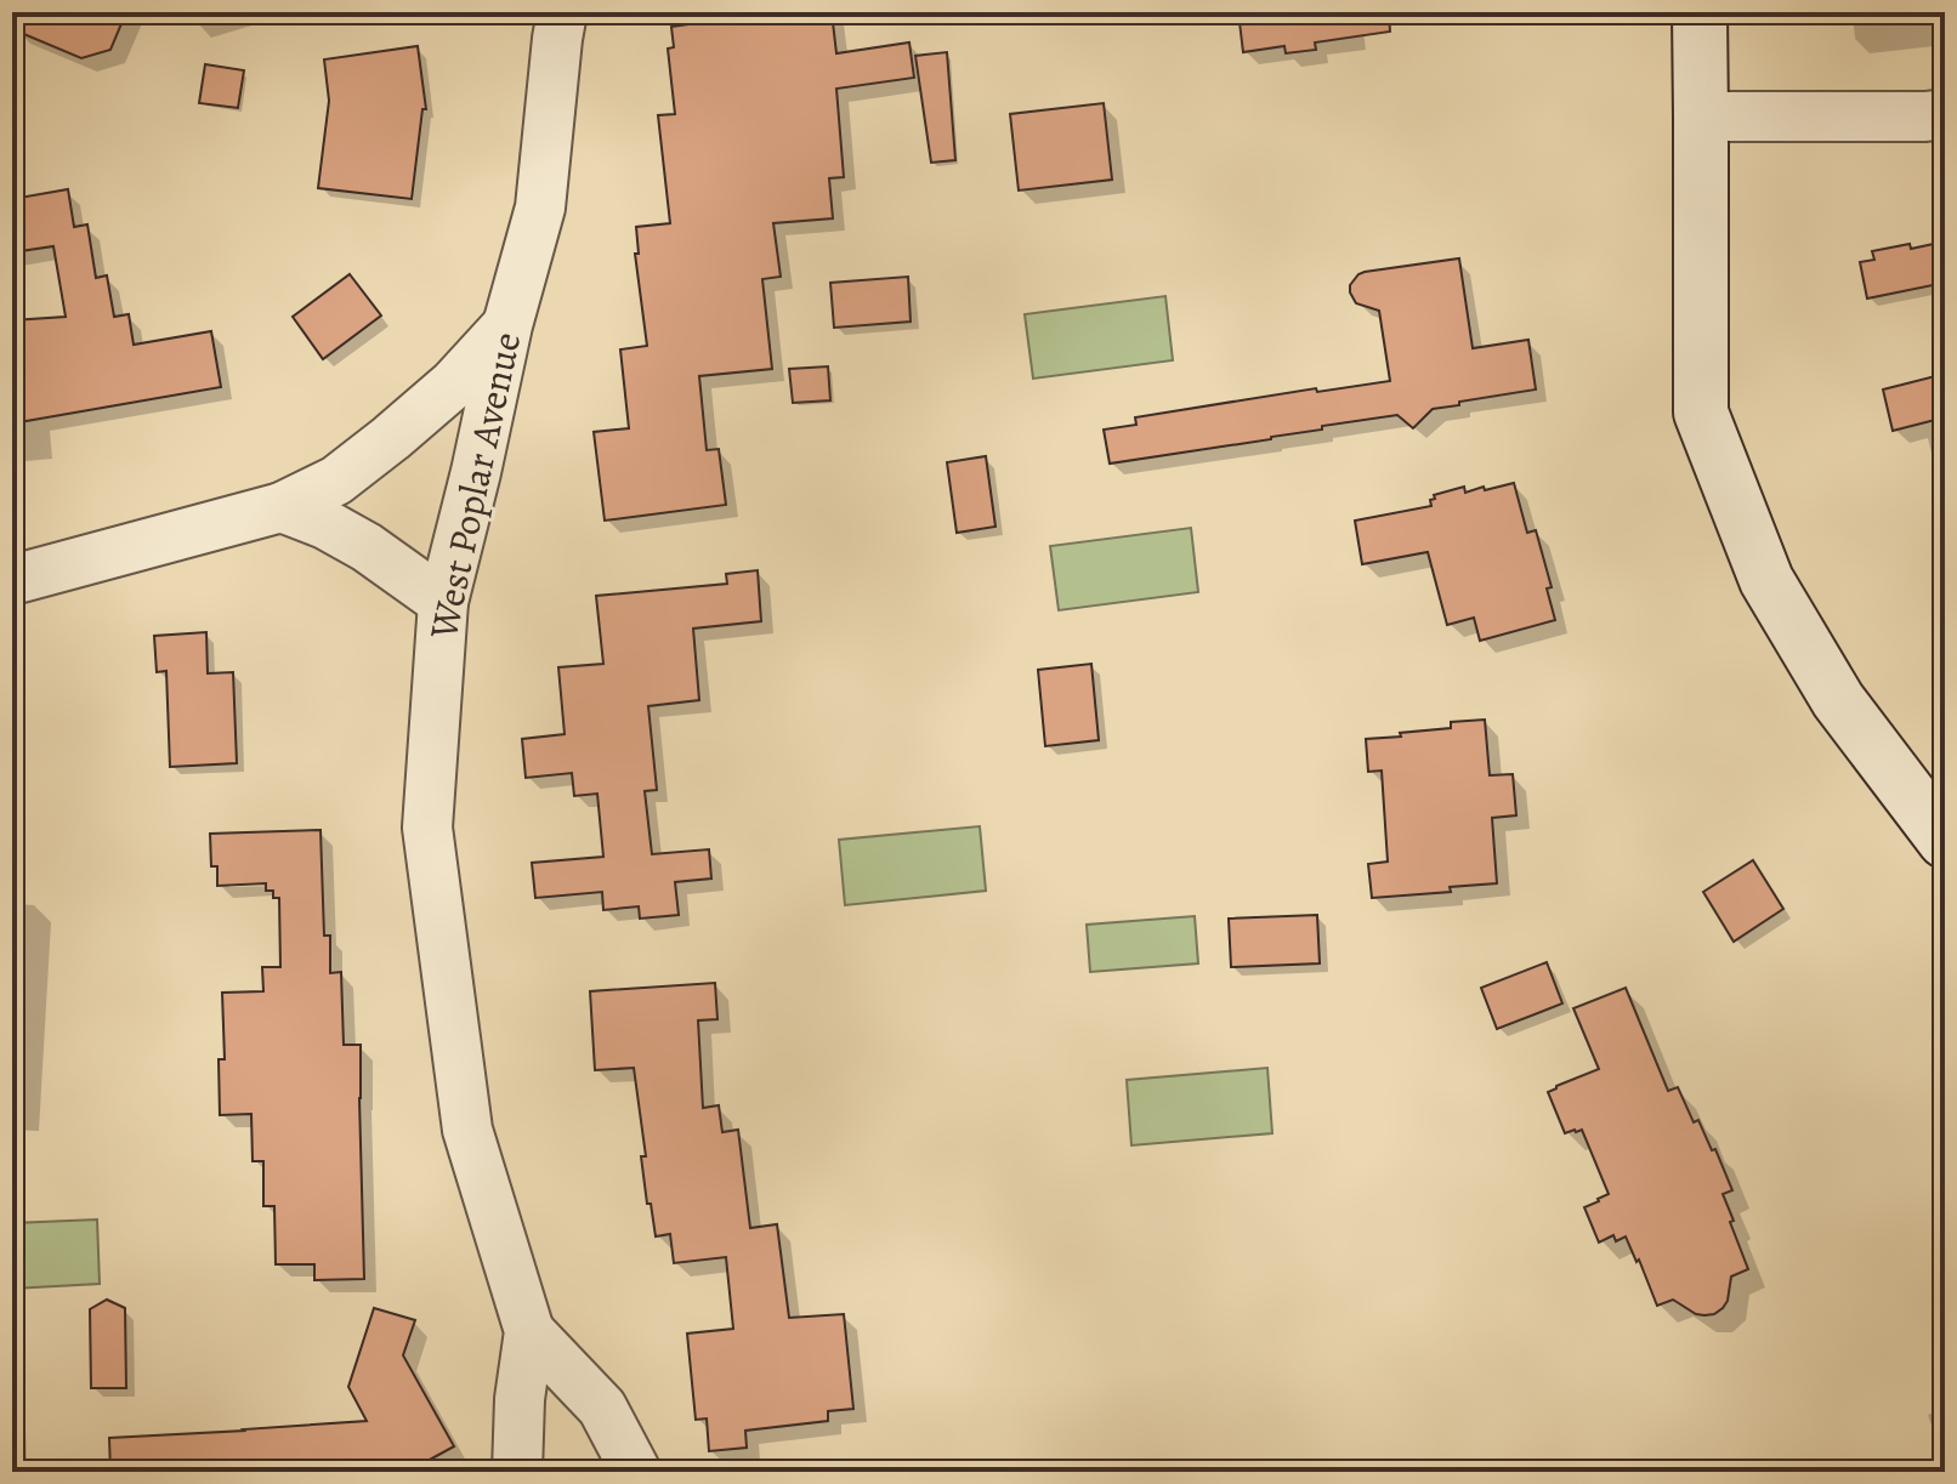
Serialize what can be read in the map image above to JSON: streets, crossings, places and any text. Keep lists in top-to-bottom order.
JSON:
{
  "streets": {
    "street": ["West Poplar Avenue"]
  }
}
